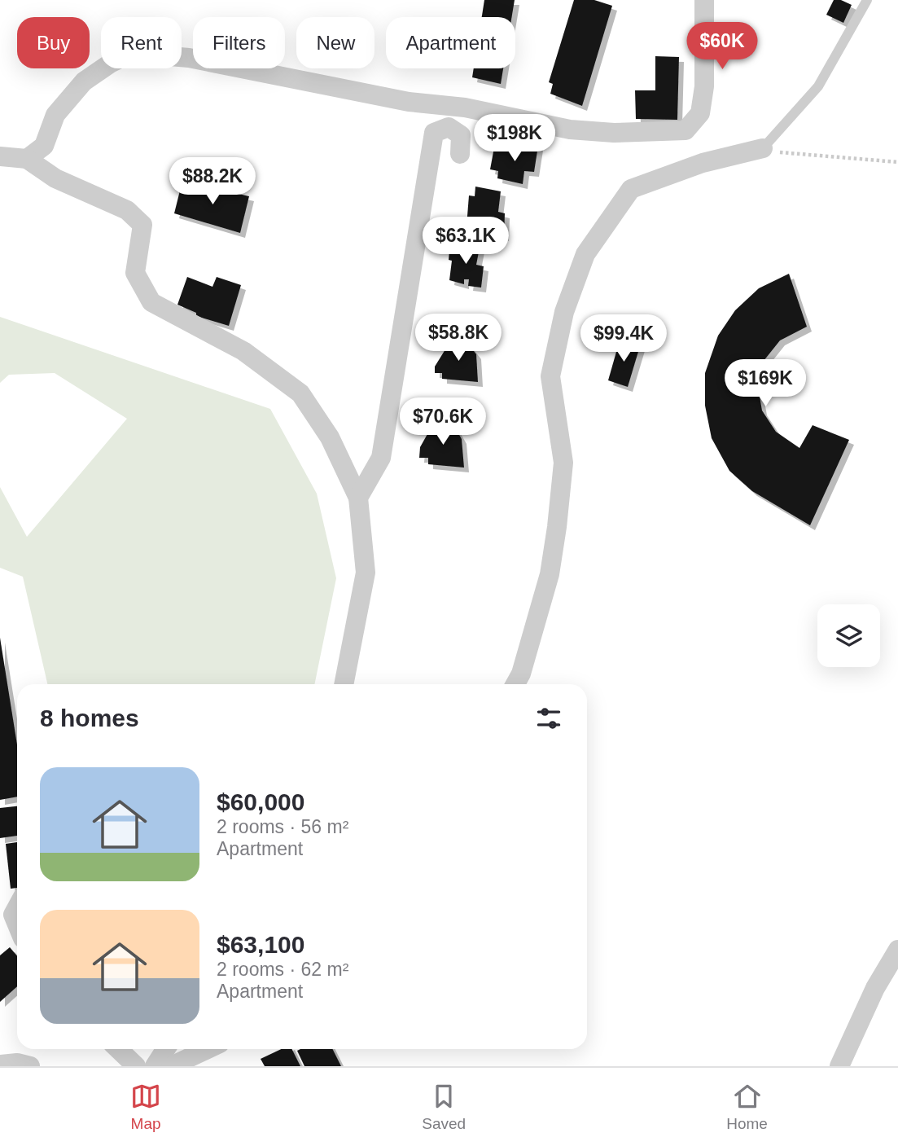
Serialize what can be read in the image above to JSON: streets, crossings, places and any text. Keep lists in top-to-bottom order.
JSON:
{
  "page": {
    "chip": [
      "Buy",
      "Rent",
      "Filters",
      "New",
      "Apartment"
    ],
    "price": [
      "$60K",
      "$198K",
      "$88.2K",
      "$63.1K",
      "$58.8K",
      "$99.4K",
      "$169K",
      "$70.6K"
    ],
    "heading": "8 homes",
    "list": [
      {
        "name": "$60,000",
        "note": "2 rooms · 56 m² · Apartment"
      },
      {
        "name": "$63,100",
        "note": "2 rooms · 62 m² · Apartment"
      }
    ],
    "tabs": ["Map", "Saved", "Home"]
  }
}
